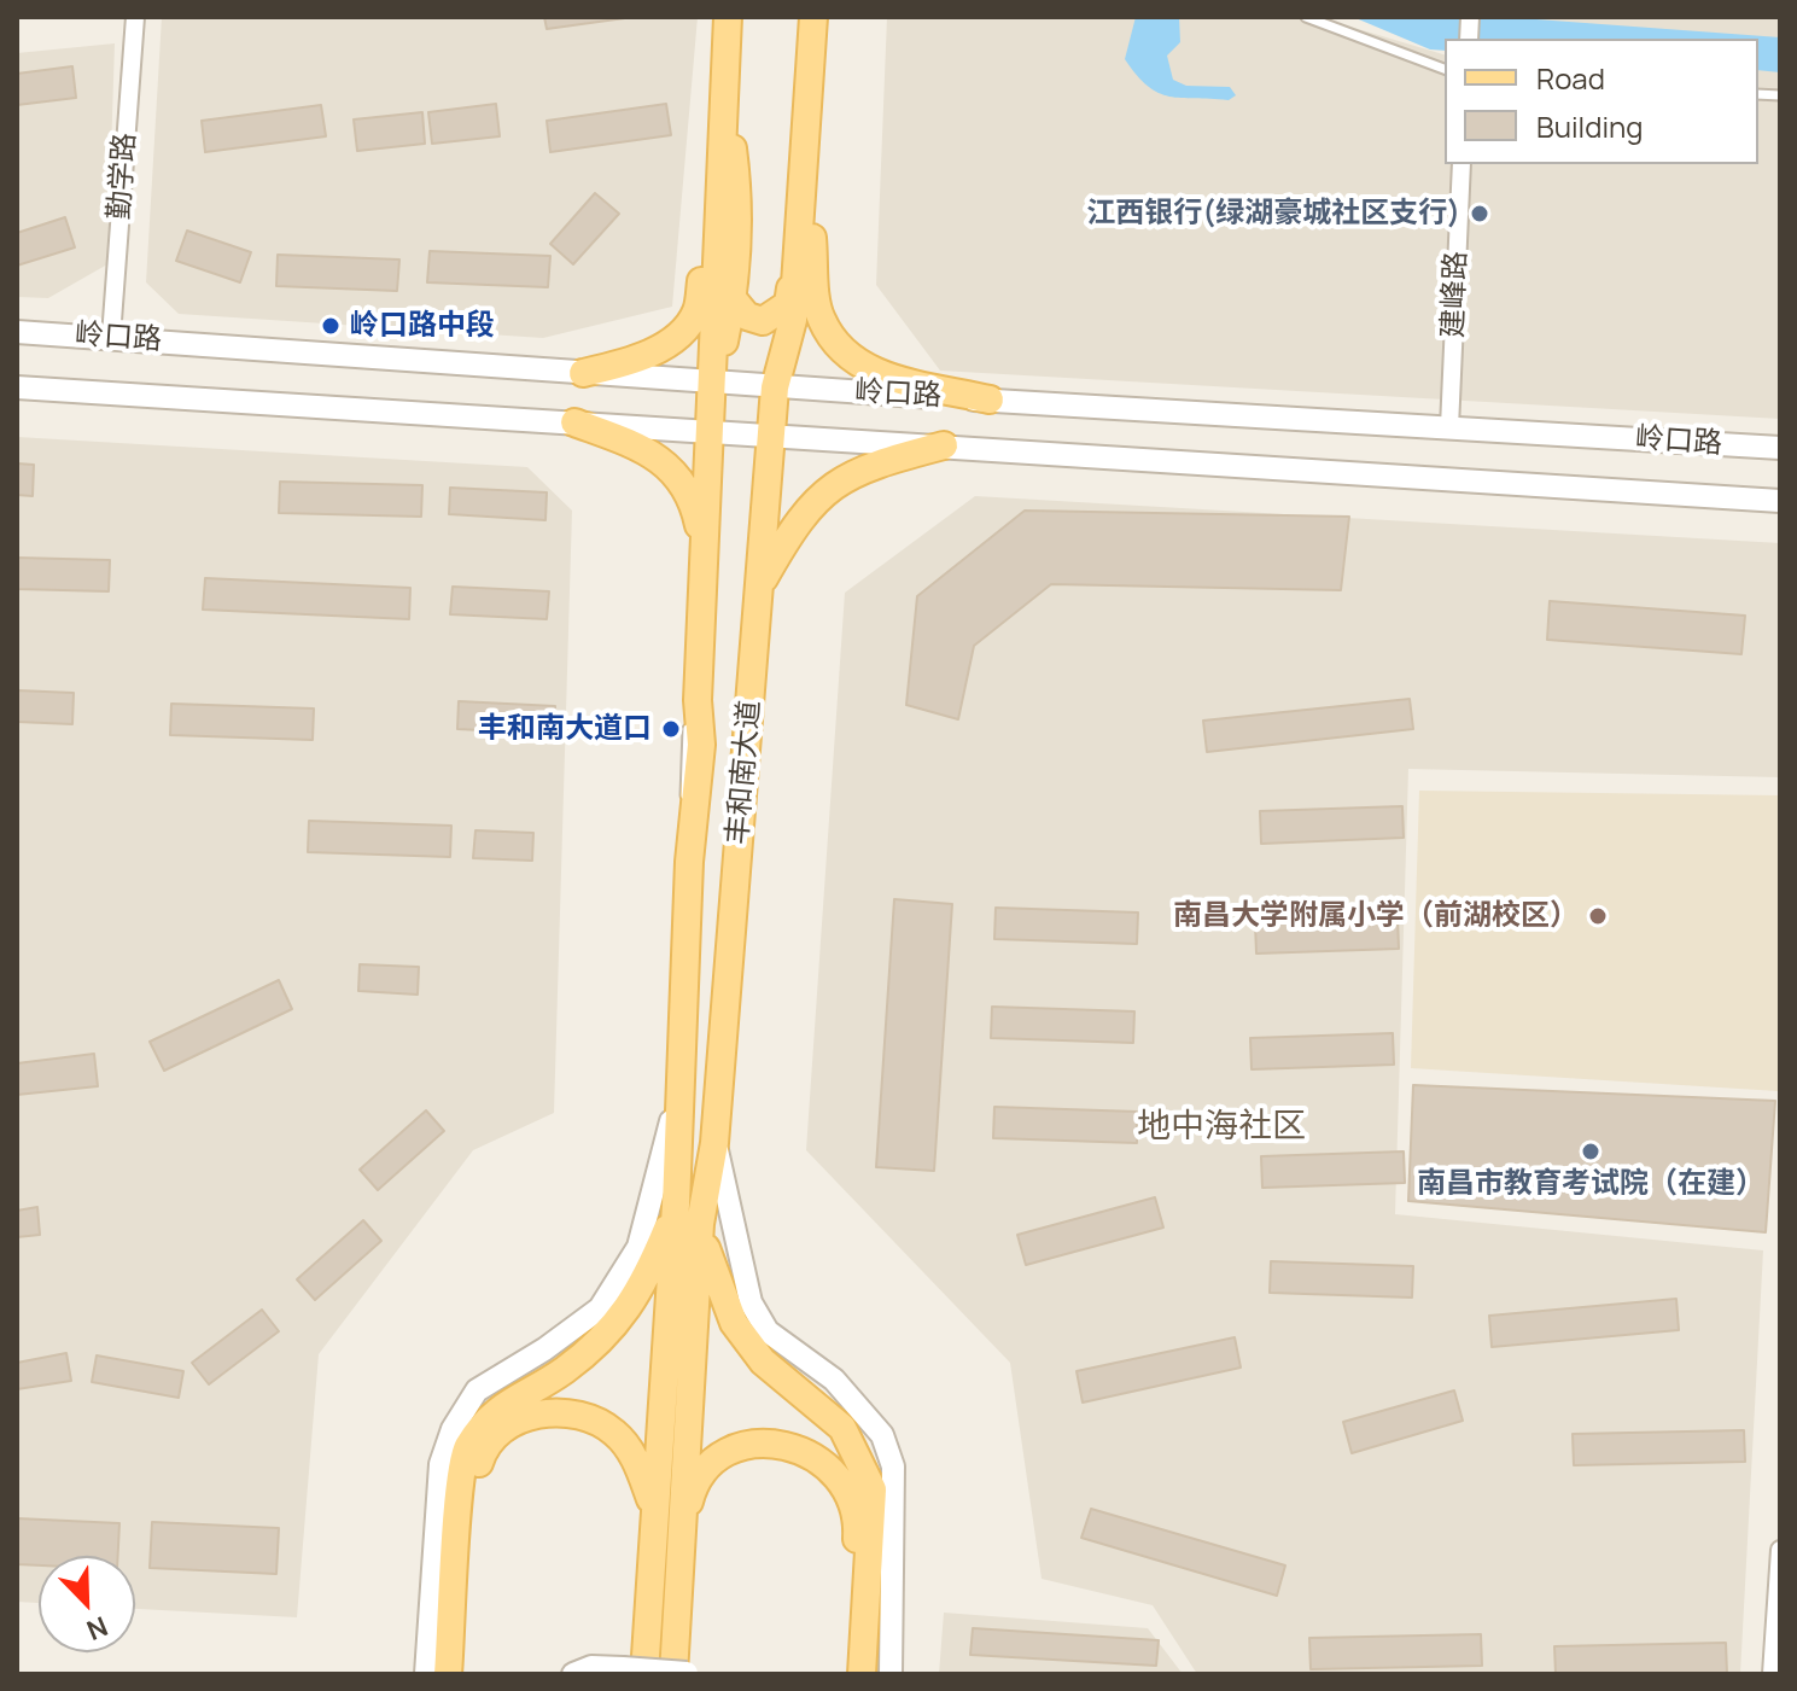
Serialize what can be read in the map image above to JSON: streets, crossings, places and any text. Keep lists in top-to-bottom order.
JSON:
{
  "streets": {
    "main road": ["丰和南大道"],
    "street": ["勤学路", "建峰路", "岭口路"]
  },
  "crossings": [
    ["勤学路", "岭口路"],
    ["建峰路", "岭口路"],
    ["岭口路", "丰和南大道"]
  ],
  "districts": ["地中海社区"],
  "places": [
    "江西银行(绿湖豪城社区支行)",
    "岭口路中段",
    "丰和南大道口",
    "南昌大学附属小学（前湖校区）",
    "南昌市教育考试院（在建）"
  ],
  "legend": ["Road", "Building"],
  "north": "bottom right"
}
